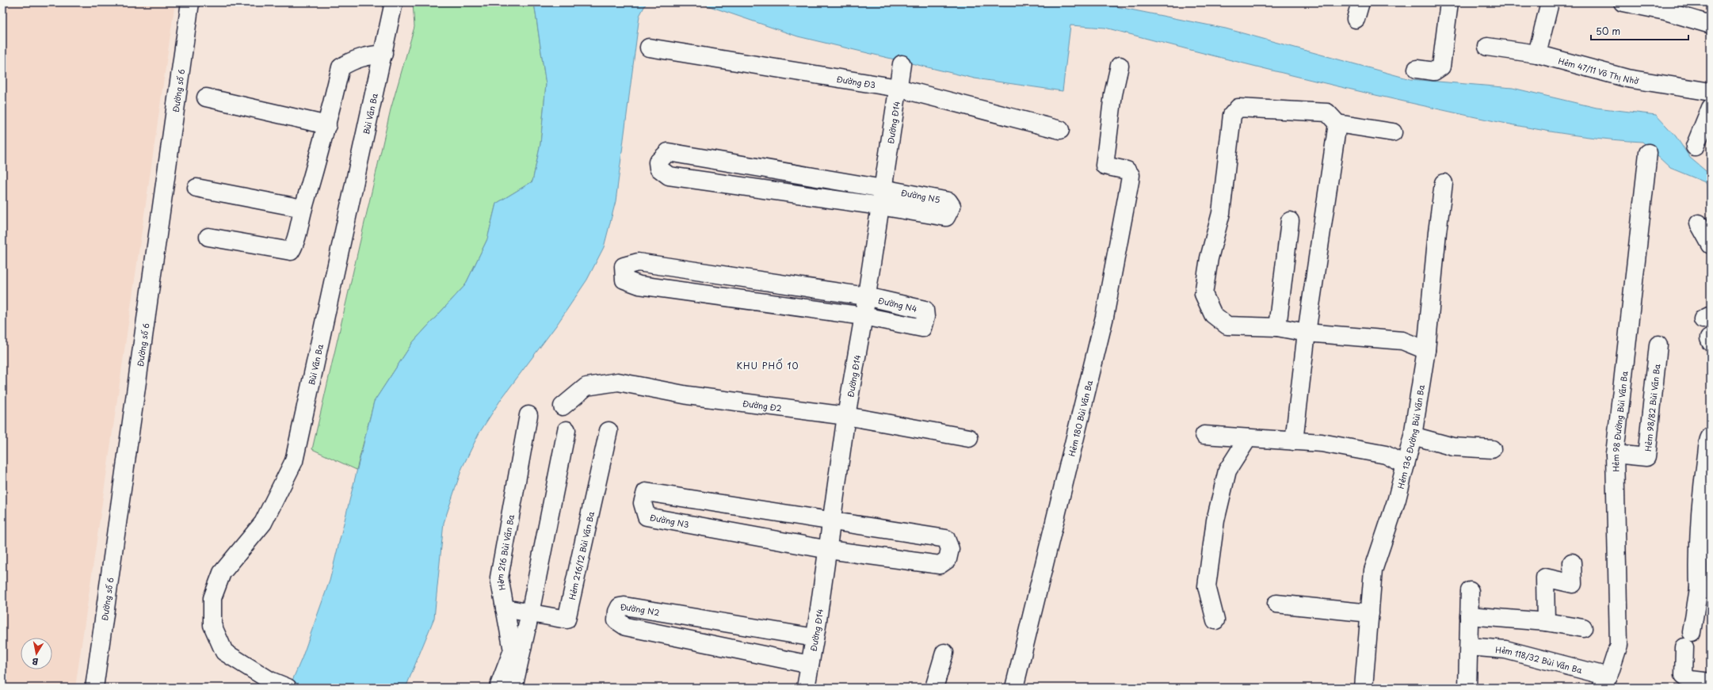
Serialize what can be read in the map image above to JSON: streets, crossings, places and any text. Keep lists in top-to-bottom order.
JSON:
{
  "streets": {
    "street": [
      "Hẻm 47/11 Võ Thị Nhờ",
      "Đường Đ3",
      "Đường số 6",
      "Bùi Văn Ba",
      "Đường Đ14",
      "Đường N5",
      "Đường N4",
      "Đường Đ2",
      "Hẻm 98/82 Bùi Văn Ba",
      "Hẻm 180 Bùi Văn Ba",
      "Hẻm 98 Đường Bùi Văn Ba",
      "Hẻm 136 Đường Bùi Văn Ba",
      "Đường N3",
      "Hẻm 216 Bùi Văn Ba",
      "Hẻm 216/12 Bùi Văn Ba",
      "Đường N2",
      "Hẻm 118/32 Bùi Văn Ba"
    ]
  },
  "crossings": [
    ["Đường Đ3", "Đường Đ14"],
    ["Đường Đ14", "Đường N5"],
    ["Đường Đ14", "Đường N4"],
    ["Đường Đ14", "Đường Đ2"],
    ["Đường Đ14", "Đường N3"],
    ["Đường Đ14", "Đường N2"],
    ["Hẻm 98/82 Bùi Văn Ba", "Hẻm 98 Đường Bùi Văn Ba"],
    ["Hẻm 98 Đường Bùi Văn Ba", "Hẻm 118/32 Bùi Văn Ba"],
    ["Hẻm 216 Bùi Văn Ba", "Hẻm 216/12 Bùi Văn Ba"]
  ],
  "districts": ["KHU PHỐ 10"],
  "scale_bar": "50 m",
  "north": "bottom"
}
